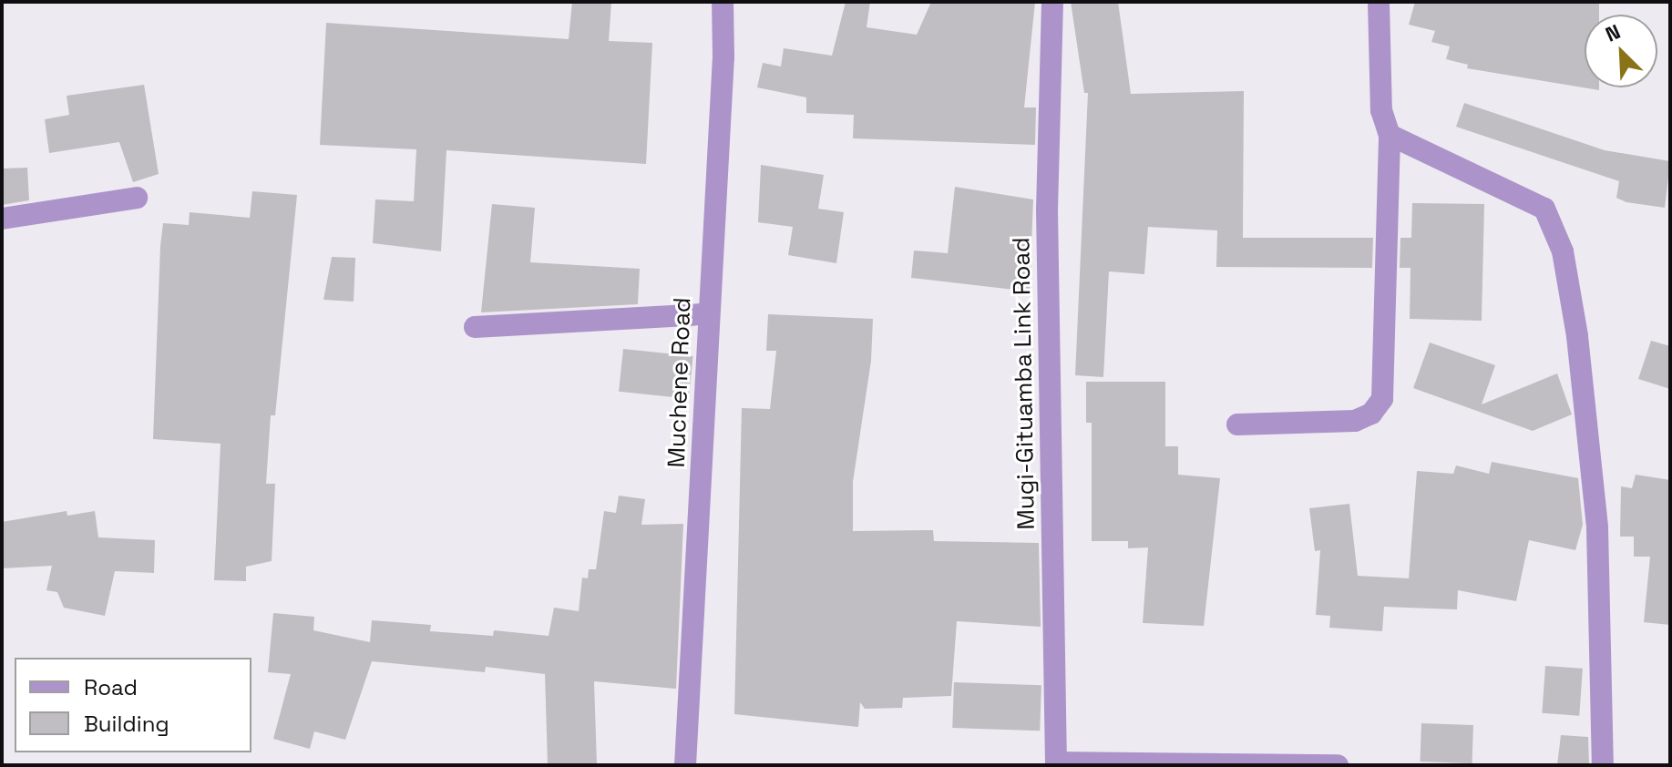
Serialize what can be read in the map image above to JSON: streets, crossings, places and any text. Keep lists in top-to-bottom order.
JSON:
{
  "streets": {
    "street": ["Muchene Road", "Mugi-Gituamba Link Road"]
  },
  "legend": ["Road", "Building"],
  "north": "top left"
}
